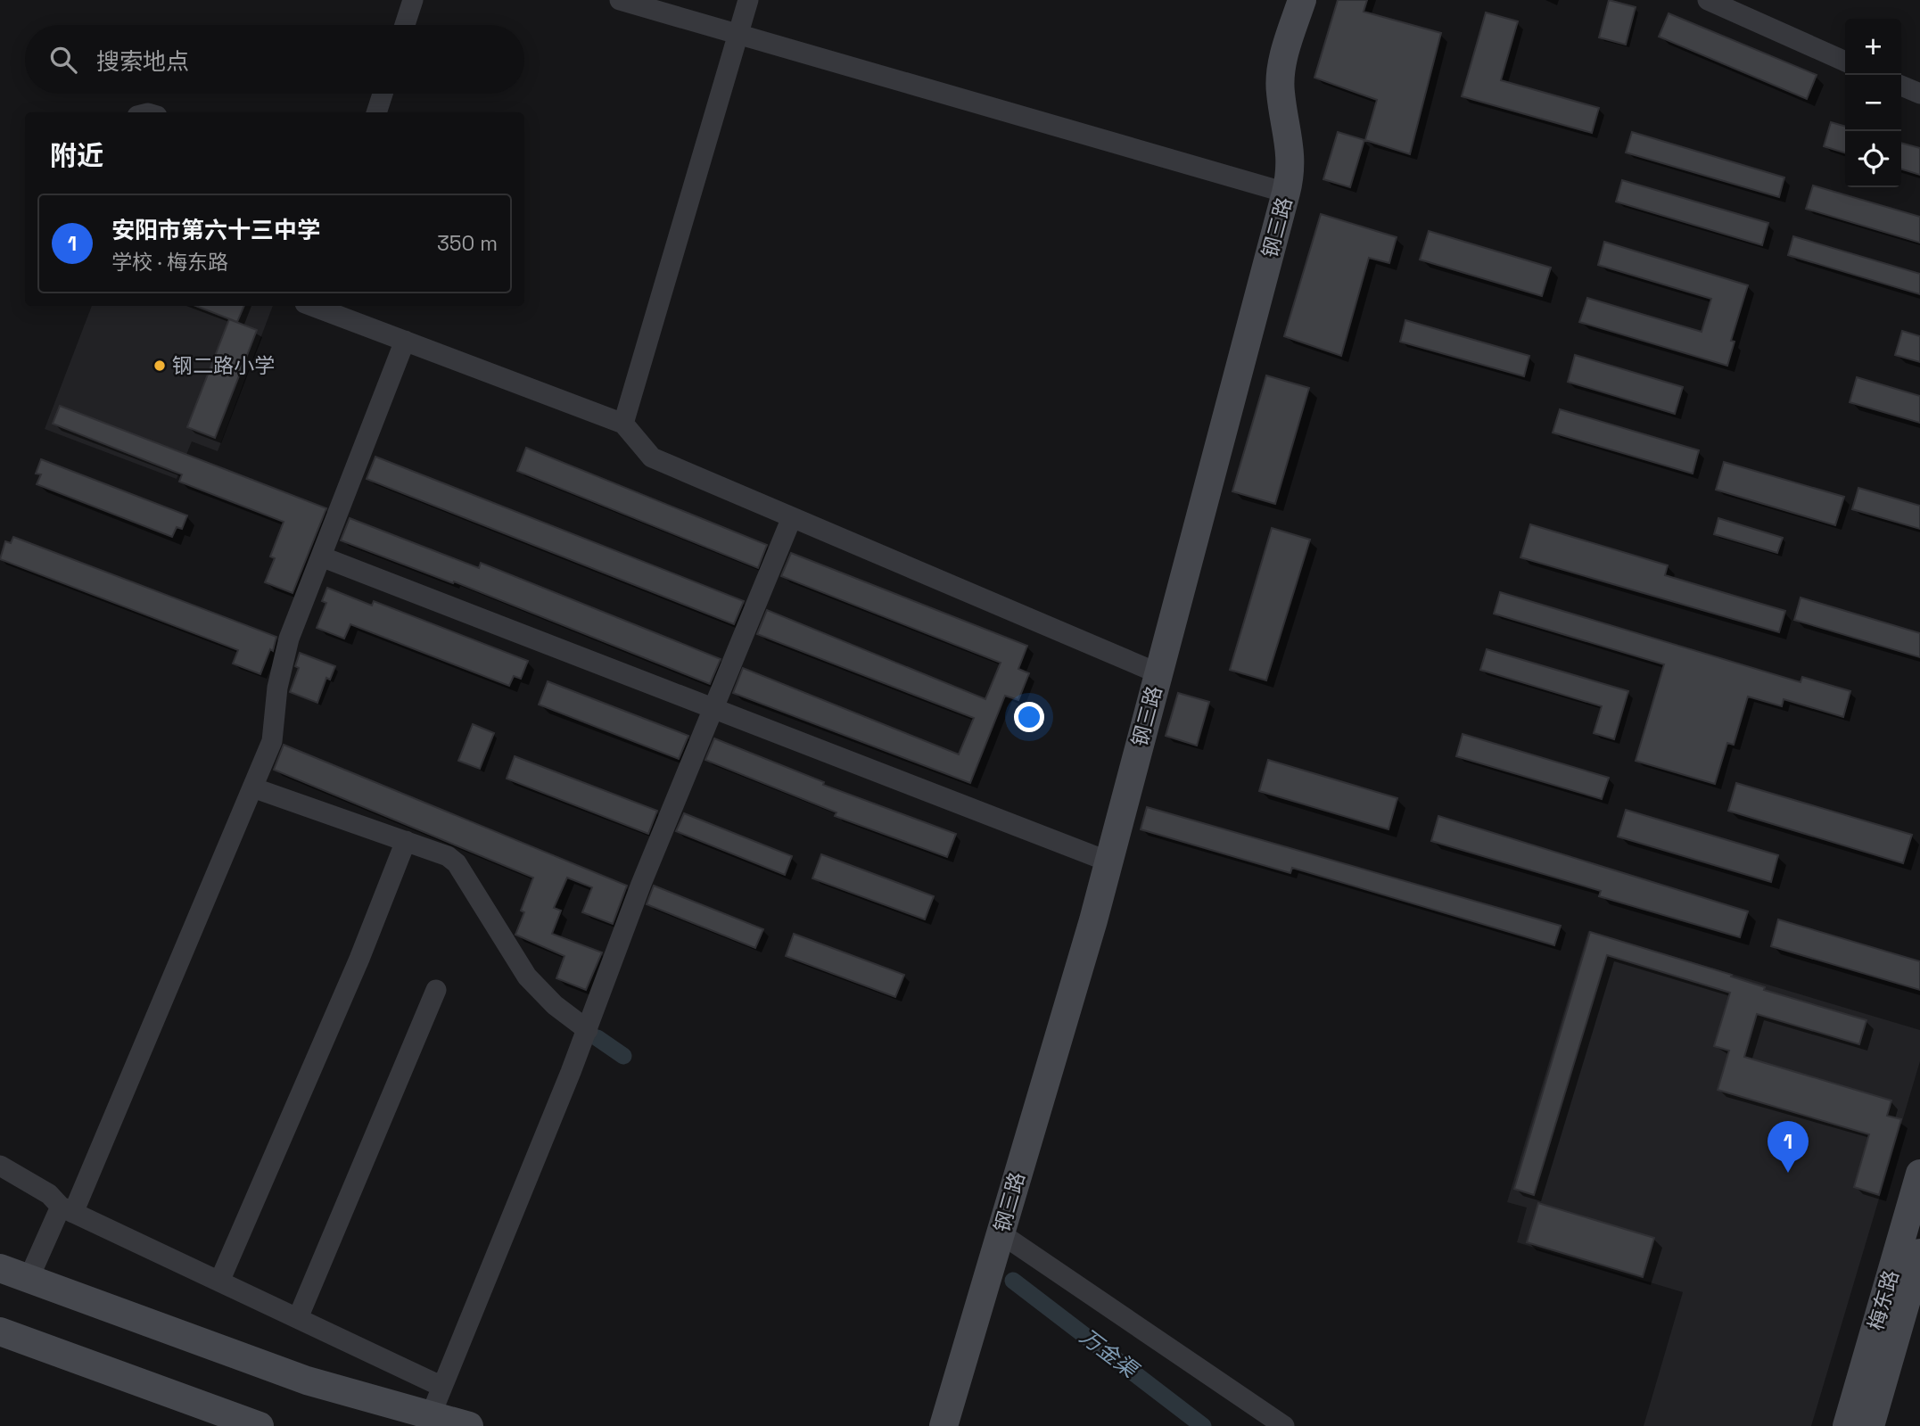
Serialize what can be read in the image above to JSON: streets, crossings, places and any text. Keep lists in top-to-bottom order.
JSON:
{
  "streets": {
    "street": ["钢三路", "梅东路"]
  },
  "water": ["万金渠"],
  "places": ["钢二路小学"],
  "page": {
    "map_buttons": ["+", "−"],
    "search": "搜索地点",
    "heading": "附近",
    "list": [
      {
        "mark": "1",
        "name": "安阳市第六十三中学",
        "note": "学校 · 梅东路",
        "value": "350 m"
      }
    ],
    "pins": "1"
  }
}
